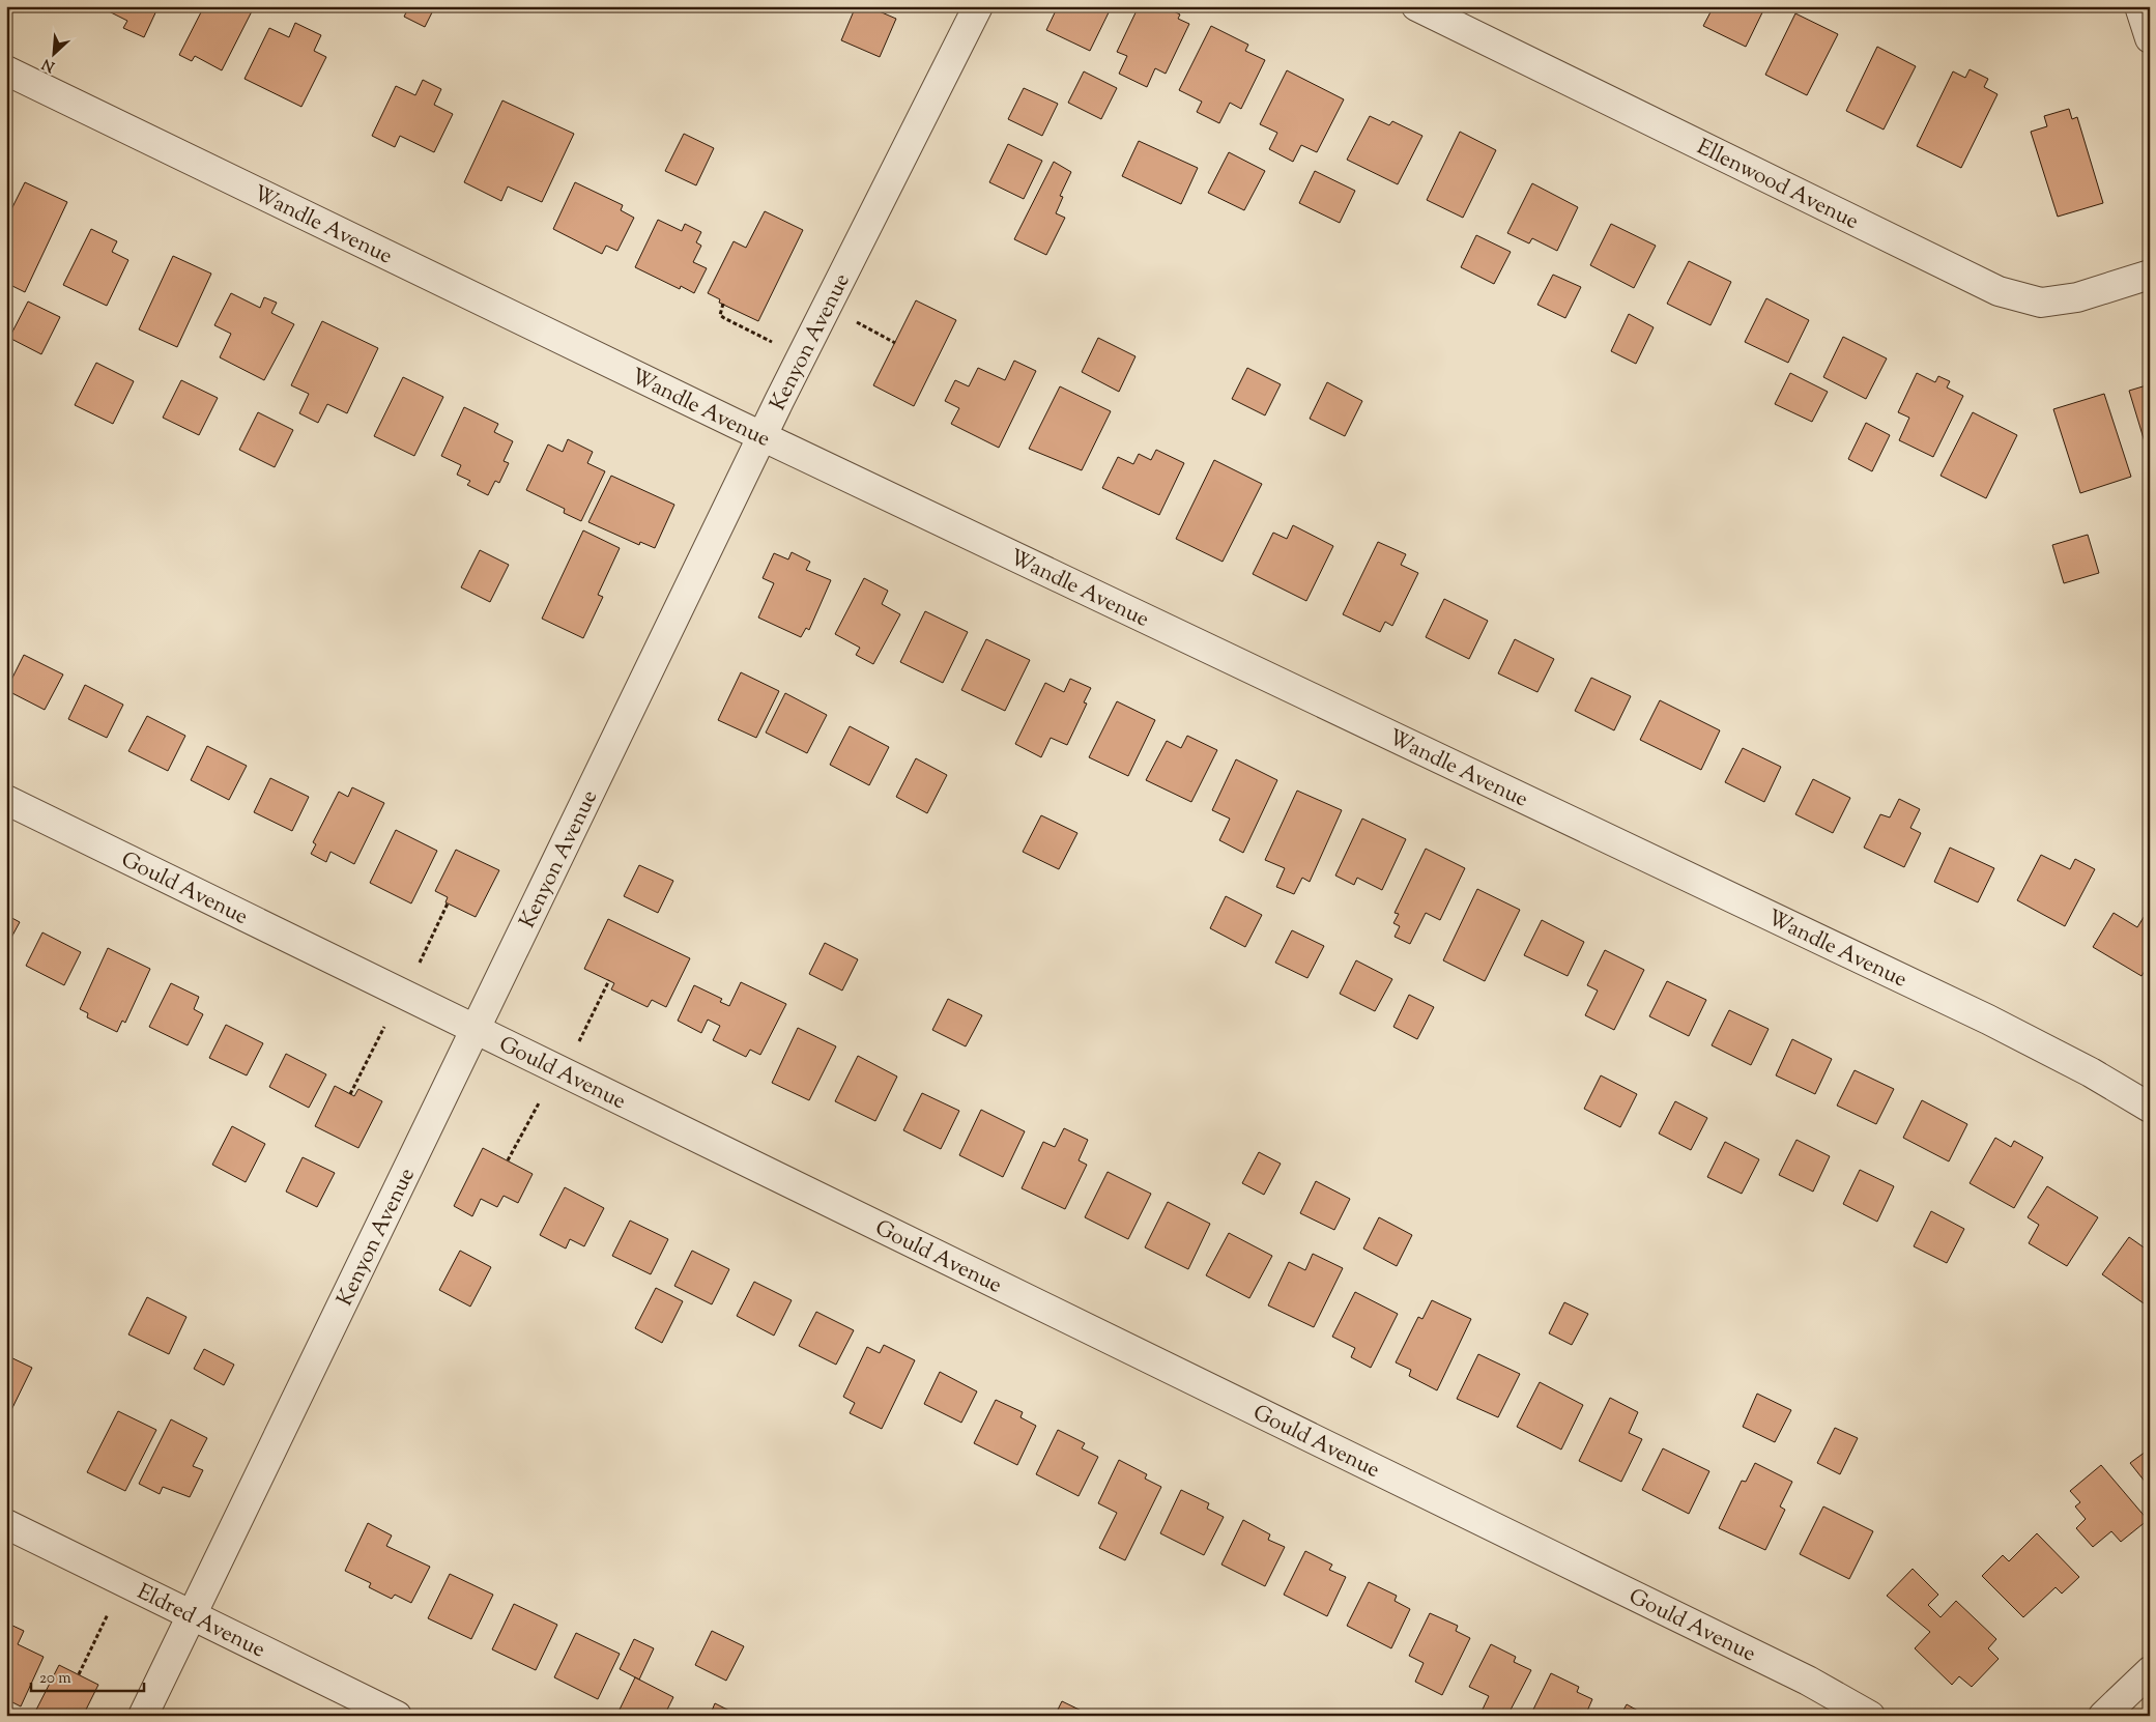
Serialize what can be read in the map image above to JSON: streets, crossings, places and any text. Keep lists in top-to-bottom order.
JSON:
{
  "streets": {
    "street": [
      "Ellenwood Avenue",
      "Wandle Avenue",
      "Kenyon Avenue",
      "Gould Avenue",
      "Eldred Avenue"
    ]
  },
  "crossings": [
    ["Wandle Avenue", "Kenyon Avenue"],
    ["Kenyon Avenue", "Gould Avenue"],
    ["Kenyon Avenue", "Eldred Avenue"]
  ],
  "scale_bar": "20 m",
  "north": "bottom left"
}
